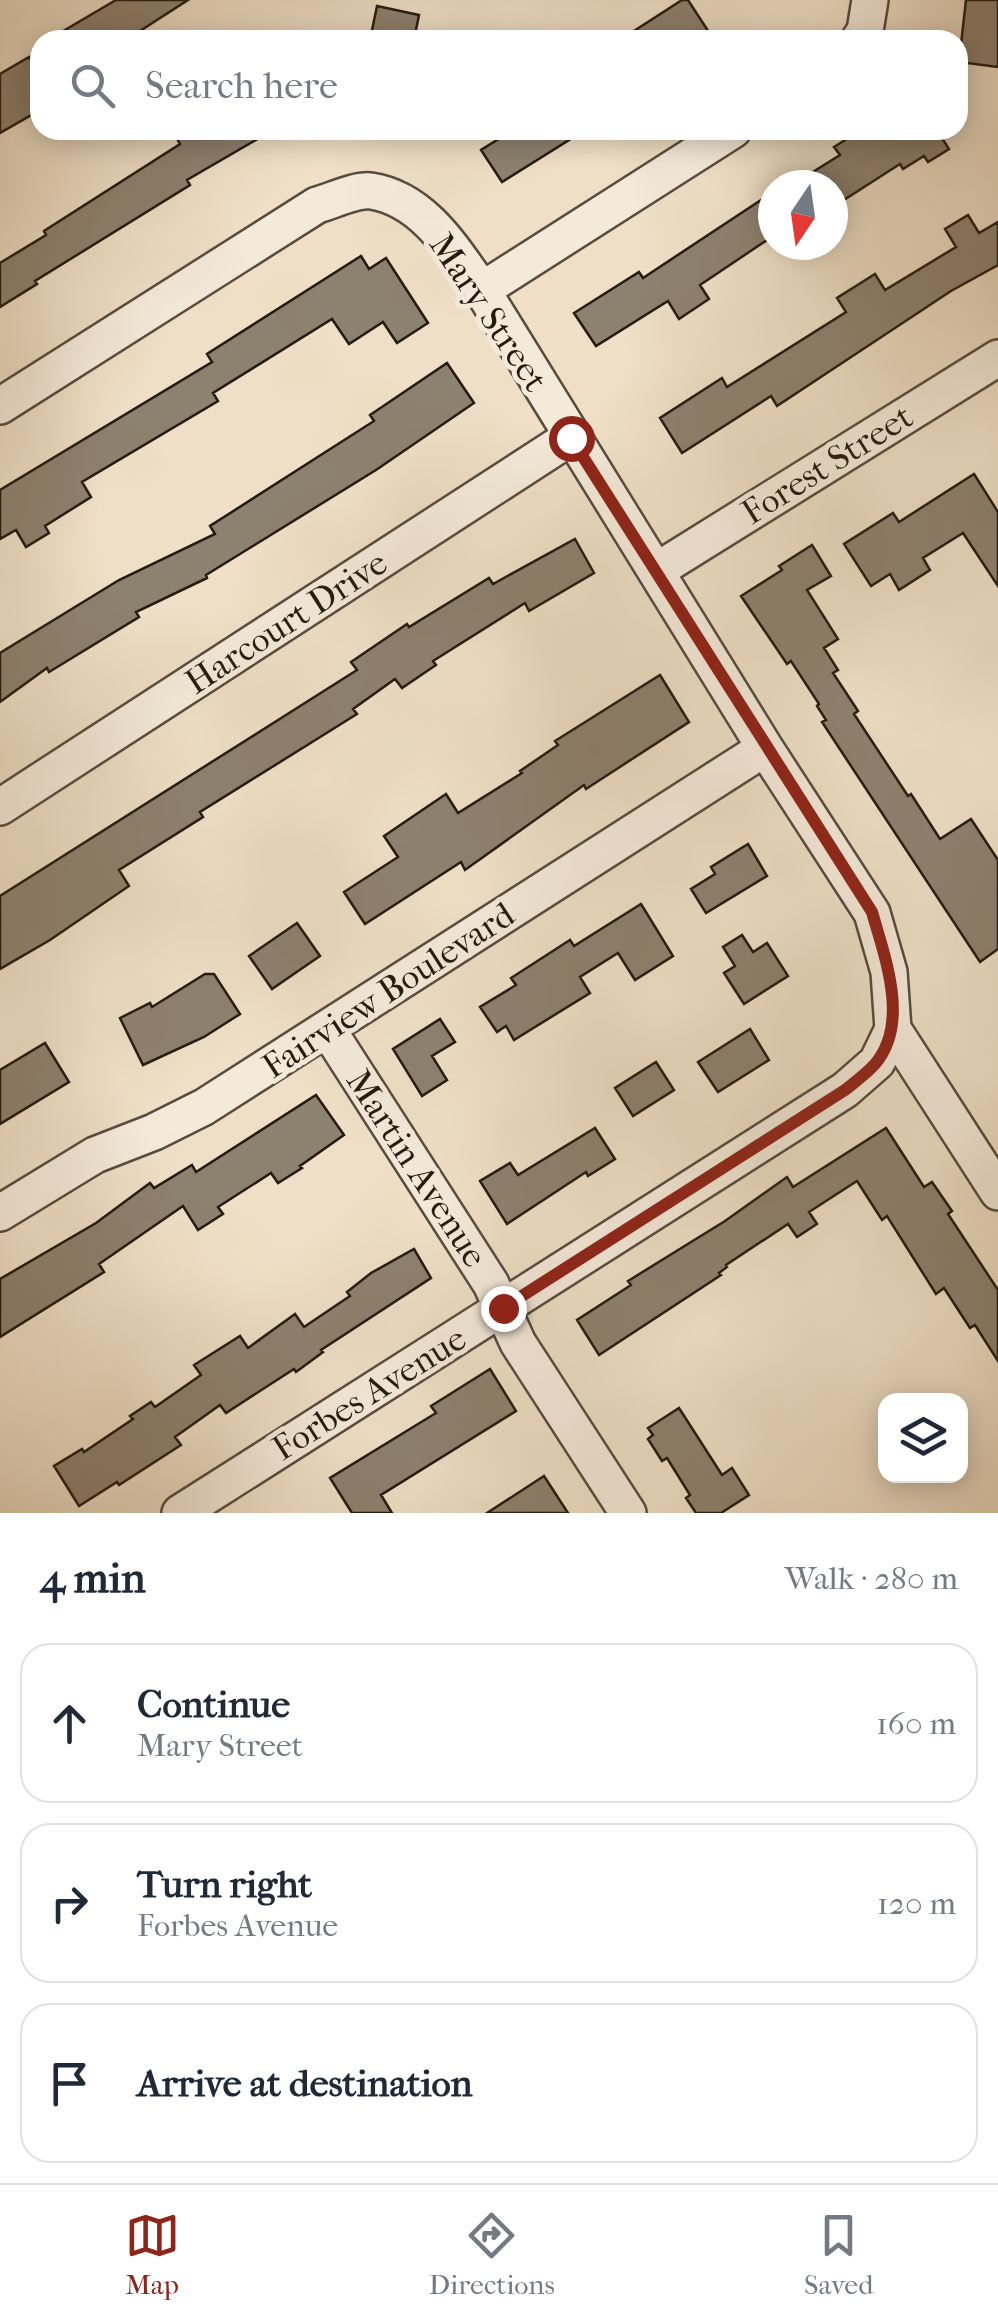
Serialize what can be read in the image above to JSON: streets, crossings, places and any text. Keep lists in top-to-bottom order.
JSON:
{
  "streets": {
    "street": [
      "Mary Street",
      "Forest Street",
      "Harcourt Drive",
      "Fairview Boulevard",
      "Martin Avenue",
      "Forbes Avenue"
    ]
  },
  "crossings": [
    ["Mary Street", "Forest Street"],
    ["Mary Street", "Harcourt Drive"],
    ["Mary Street", "Fairview Boulevard"],
    ["Mary Street", "Forbes Avenue"],
    ["Fairview Boulevard", "Martin Avenue"],
    ["Martin Avenue", "Forbes Avenue"]
  ],
  "north": "bottom",
  "page": {
    "search": "Search here",
    "heading": ["4 min", "Walk · 280 m"],
    "list": [
      ["Continue", "Mary Street", "160 m"],
      ["Turn right", "Forbes Avenue", "120 m"],
      "Arrive at destination"
    ],
    "nav": ["Map", "Directions", "Saved"]
  }
}
